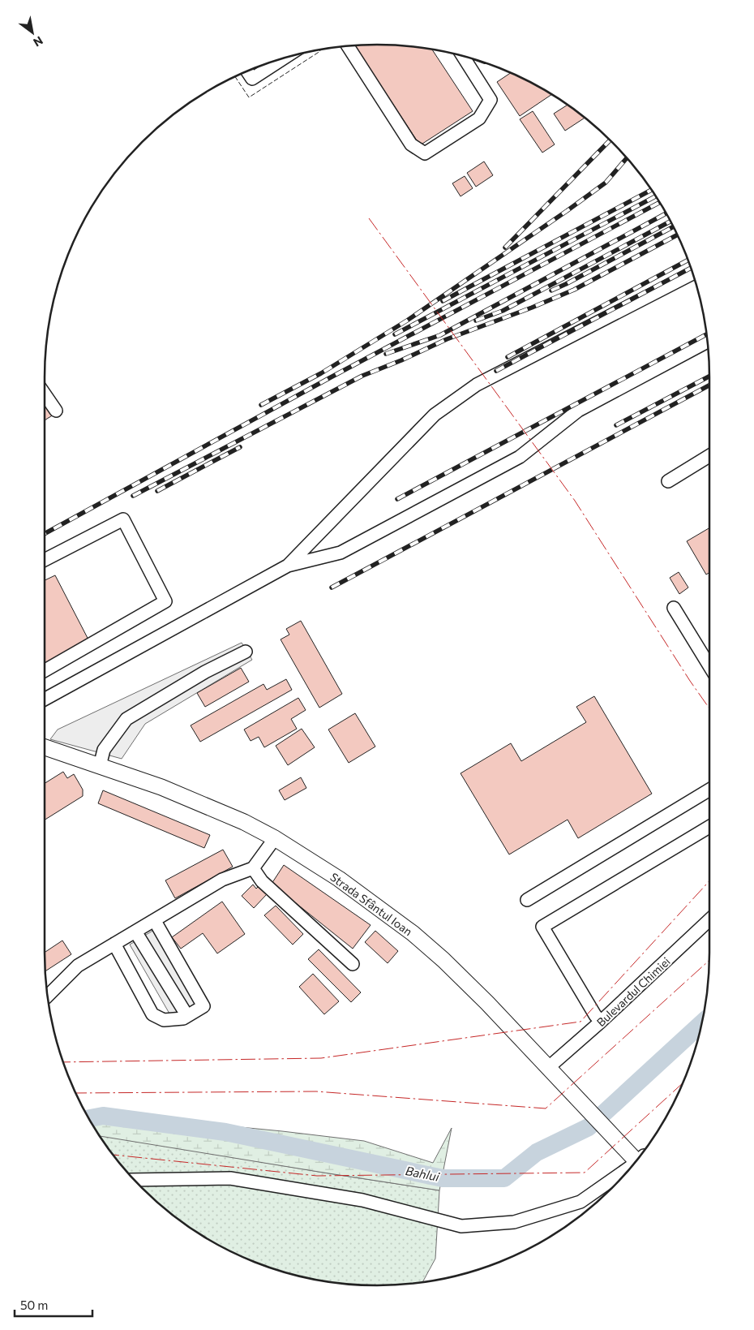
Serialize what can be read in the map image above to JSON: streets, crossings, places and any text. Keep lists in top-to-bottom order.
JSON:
{
  "streets": {
    "main road": ["Strada Sfântul Ioan"],
    "street": ["Bulevardul Chimiei"]
  },
  "crossings": [
    ["Strada Sfântul Ioan", "Bulevardul Chimiei"]
  ],
  "water": ["Bahlui"],
  "scale_bar": "50 m",
  "north": "bottom right"
}
